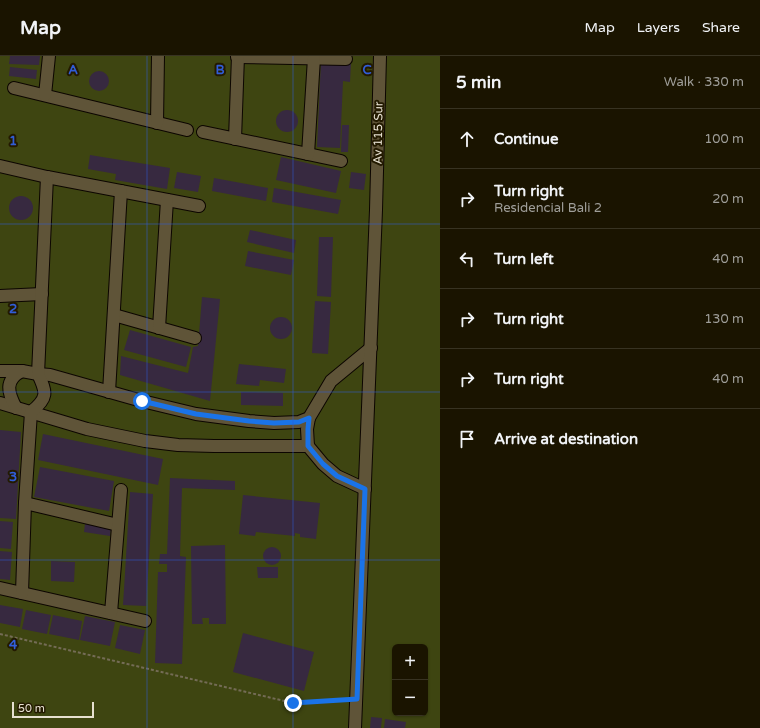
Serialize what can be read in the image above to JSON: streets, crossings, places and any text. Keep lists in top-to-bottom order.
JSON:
{
  "streets": {
    "street": ["Av 115 Sur"]
  },
  "scale_bar": "50 m",
  "page": {
    "header": "Map",
    "nav": ["Map", "Layers", "Share"],
    "heading": ["5 min", "Walk · 330 m"],
    "list": [
      ["Continue", "100 m"],
      ["Turn right", "Residencial Bali 2", "20 m"],
      ["Turn left", "40 m"],
      ["Turn right", "130 m"],
      ["Turn right", "40 m"],
      "Arrive at destination"
    ],
    "map_buttons": ["+", "−"],
    "scale": "50 m"
  },
  "grid": {
    "columns": ["A", "B", "C"],
    "rows": [
      "1",
      "2",
      "3",
      "4"
    ]
  }
}
